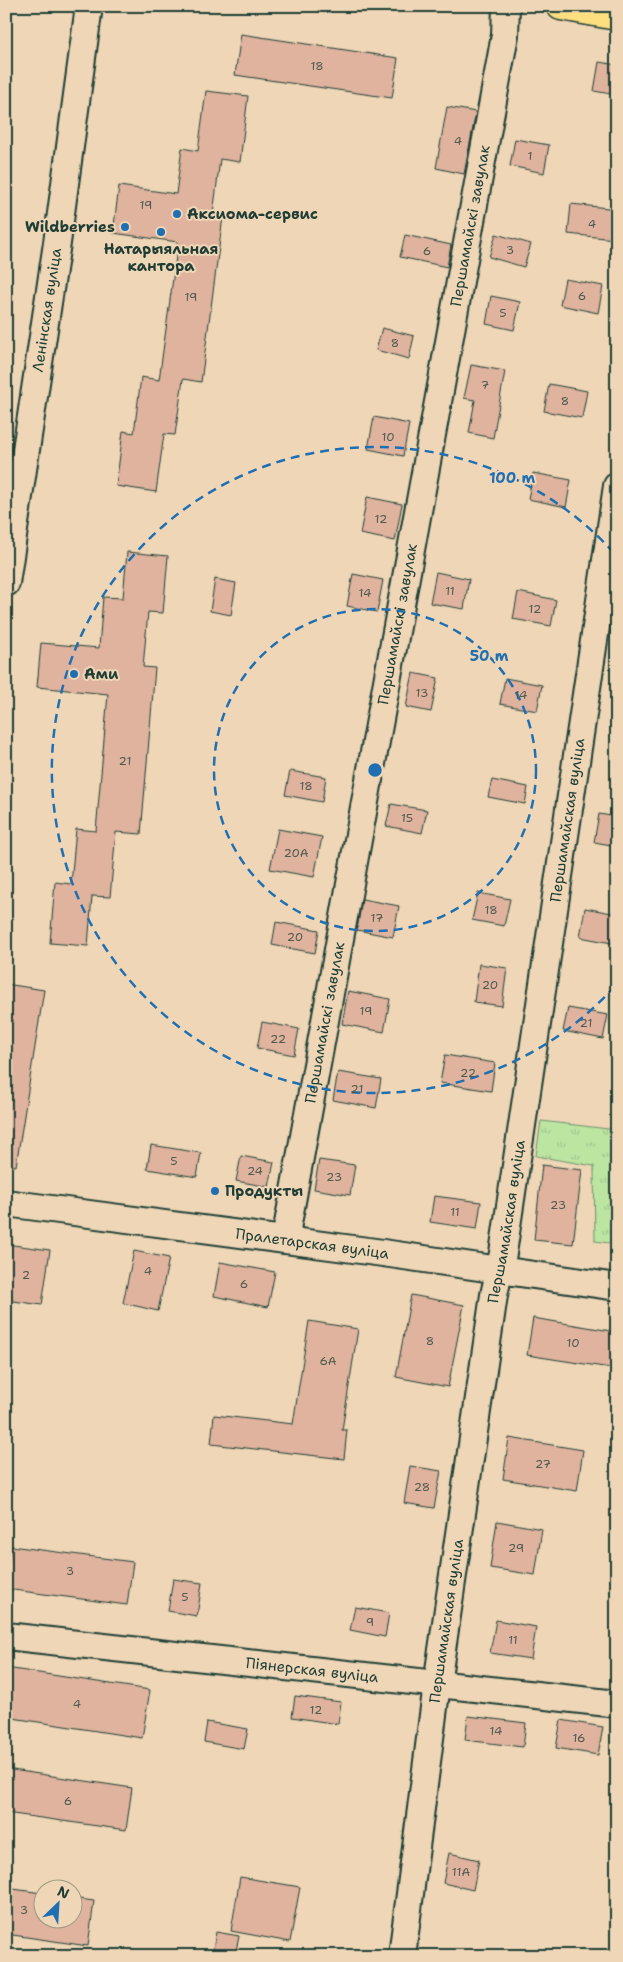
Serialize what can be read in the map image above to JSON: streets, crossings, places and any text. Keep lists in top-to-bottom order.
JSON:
{
  "streets": {
    "street": [
      "Першамайскі завулак",
      "Ленінская вуліца",
      "Першамайская вуліца",
      "Пралетарская вуліца",
      "Піянерская вуліца"
    ]
  },
  "crossings": [
    ["Першамайскі завулак", "Пралетарская вуліца"],
    ["Першамайская вуліца", "Пралетарская вуліца"],
    ["Першамайская вуліца", "Піянерская вуліца"]
  ],
  "places": [
    "Аксиома-сервис",
    "Wildberries",
    "Натарыяльная кантора",
    "Ами",
    "Продукты"
  ],
  "house_numbers": [
    "18",
    "4",
    "1",
    "19",
    "4",
    "3",
    "6",
    "6",
    "19",
    "5",
    "8",
    "7",
    "8",
    "10",
    "12",
    "11",
    "14",
    "12",
    "13",
    "14",
    "21",
    "18",
    "15",
    "20А",
    "18",
    "17",
    "20",
    "20",
    "19",
    "21",
    "22",
    "22",
    "21",
    "5",
    "24",
    "23",
    "23",
    "11",
    "4",
    "2",
    "6",
    "8",
    "10",
    "6А",
    "27",
    "28",
    "29",
    "3",
    "5",
    "9",
    "11",
    "4",
    "12",
    "14",
    "16",
    "6",
    "11А",
    "3"
  ],
  "north": "top right",
  "rings": ["100 m", "50 m"]
}
